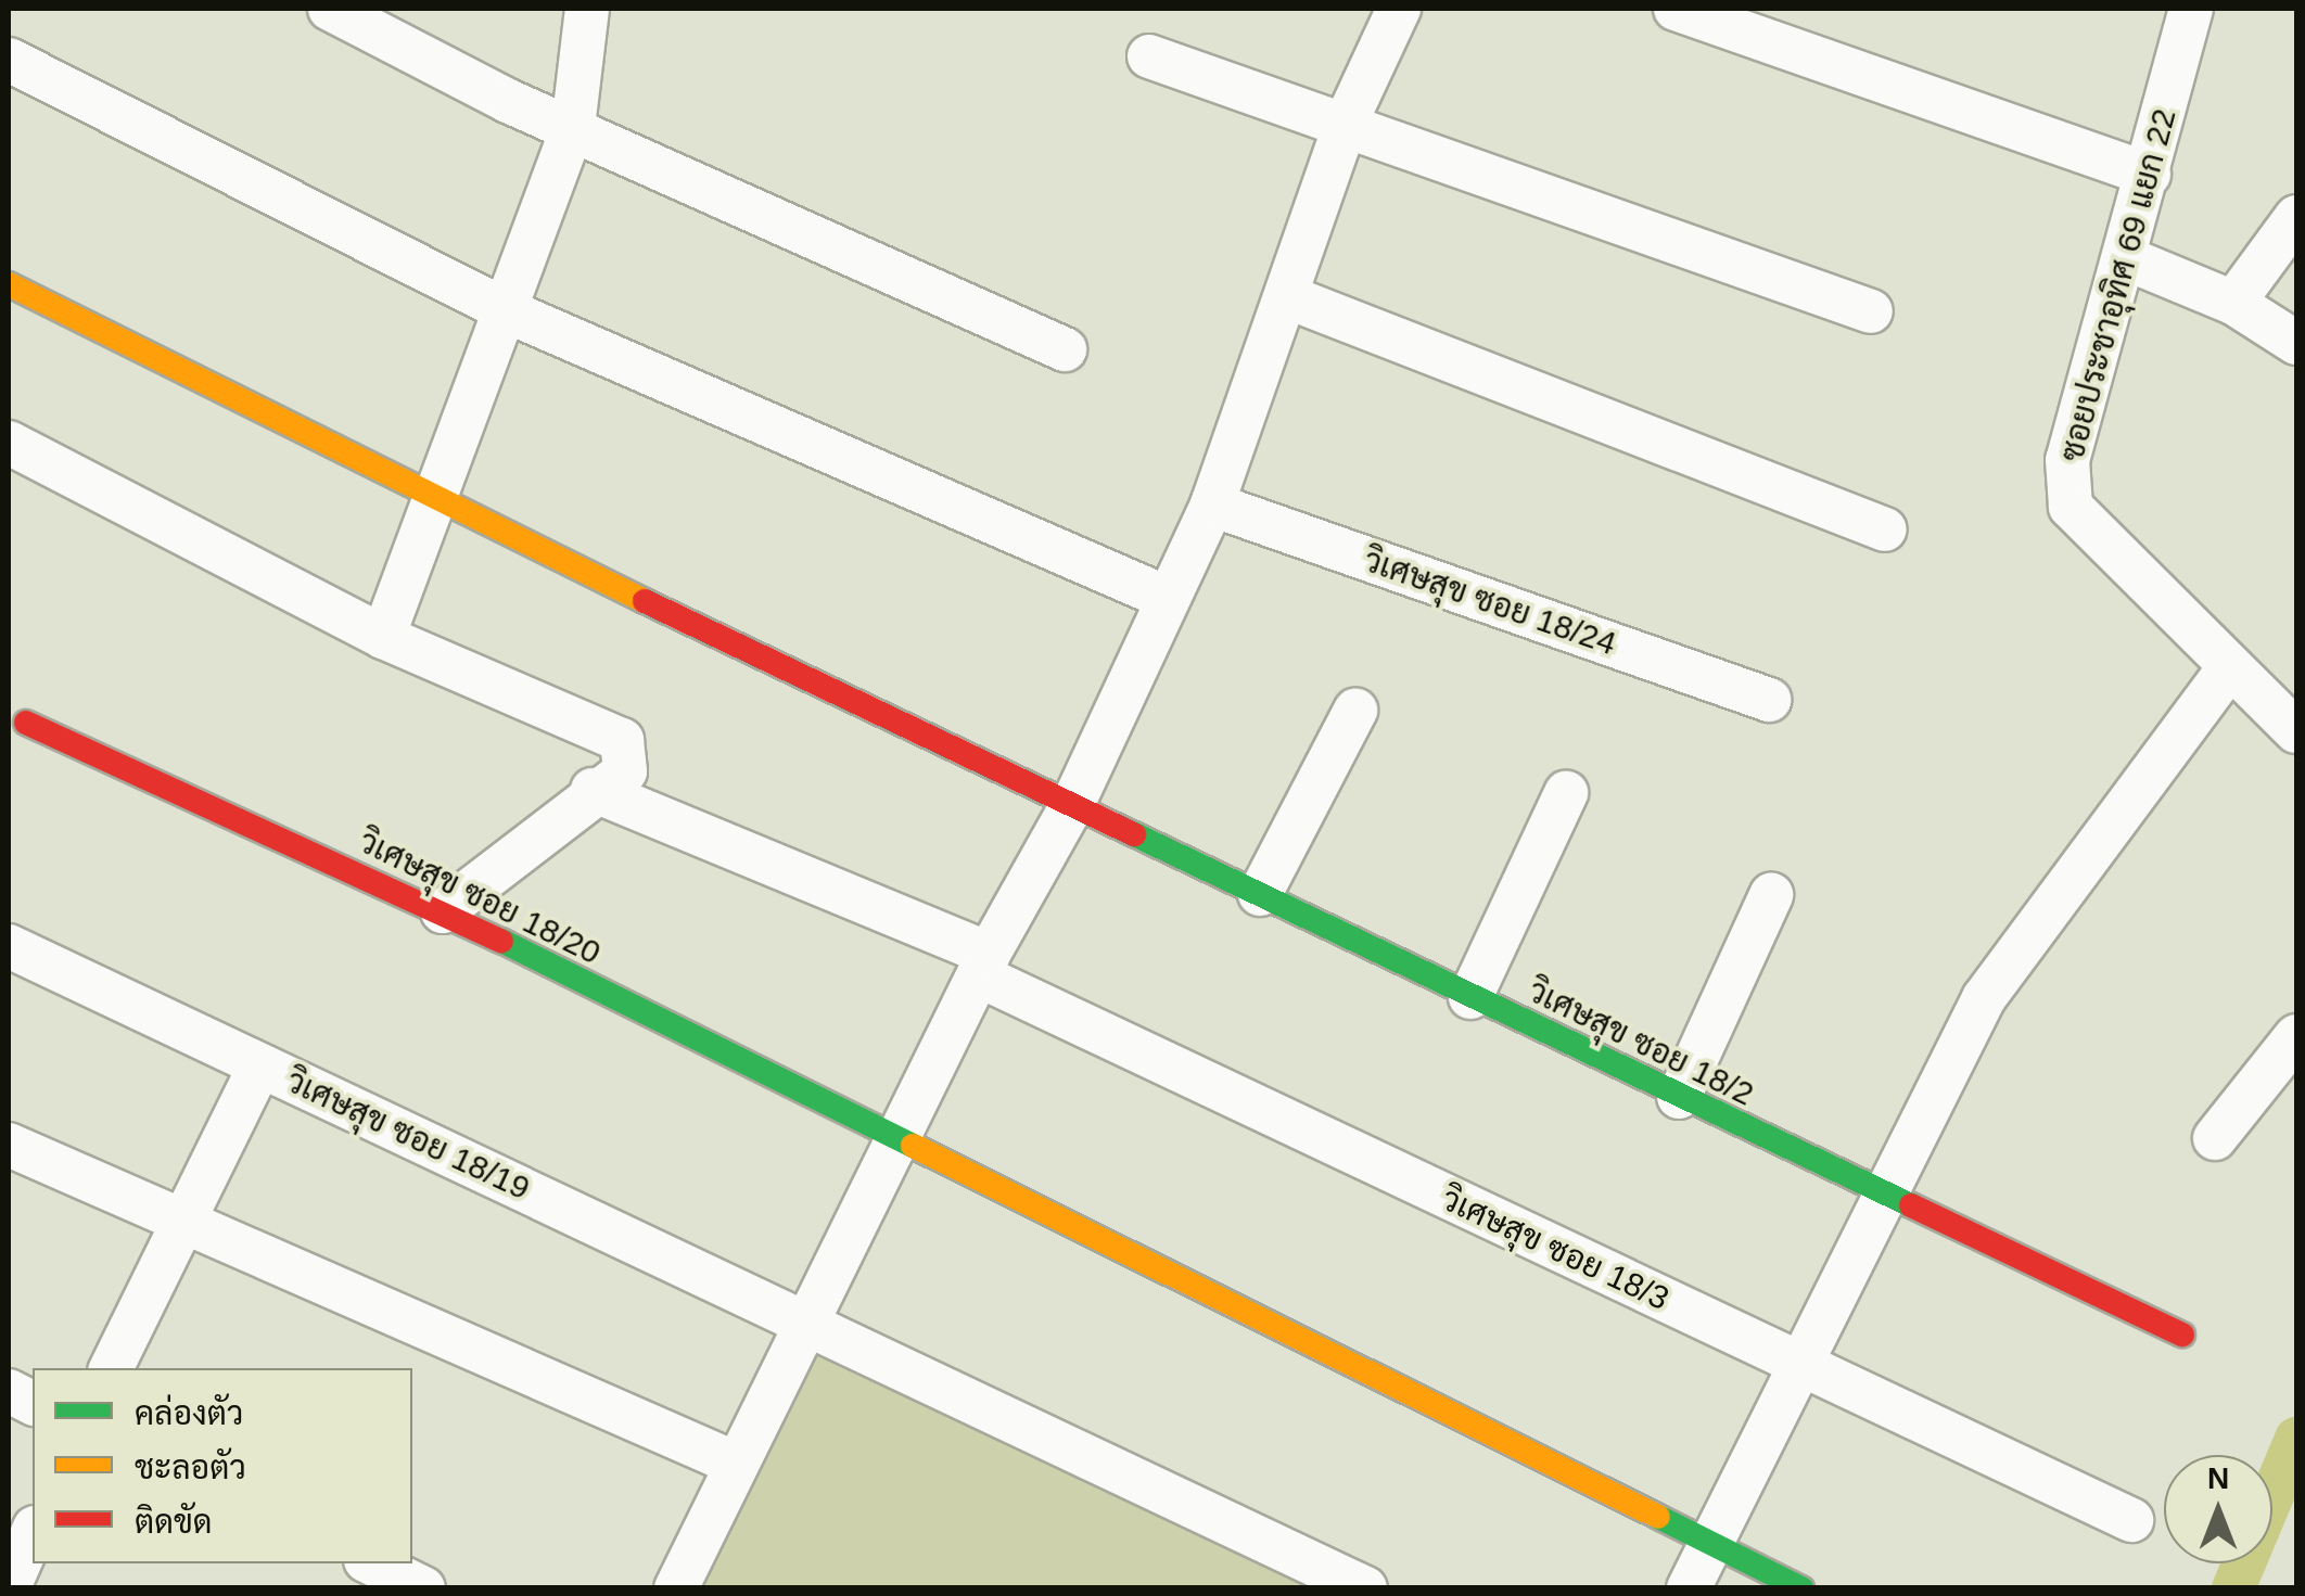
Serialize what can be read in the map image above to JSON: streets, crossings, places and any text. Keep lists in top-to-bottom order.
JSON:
{
  "streets": {
    "street": [
      "ซอยประชาอุทิศ 69 แยก 22",
      "วิเศษสุข ซอย 18/24",
      "วิเศษสุข ซอย 18/20",
      "วิเศษสุข ซอย 18/2",
      "วิเศษสุข ซอย 18/19",
      "วิเศษสุข ซอย 18/3"
    ]
  },
  "legend": ["คล่องตัว", "ชะลอตัว", "ติดขัด"],
  "north": "top"
}
